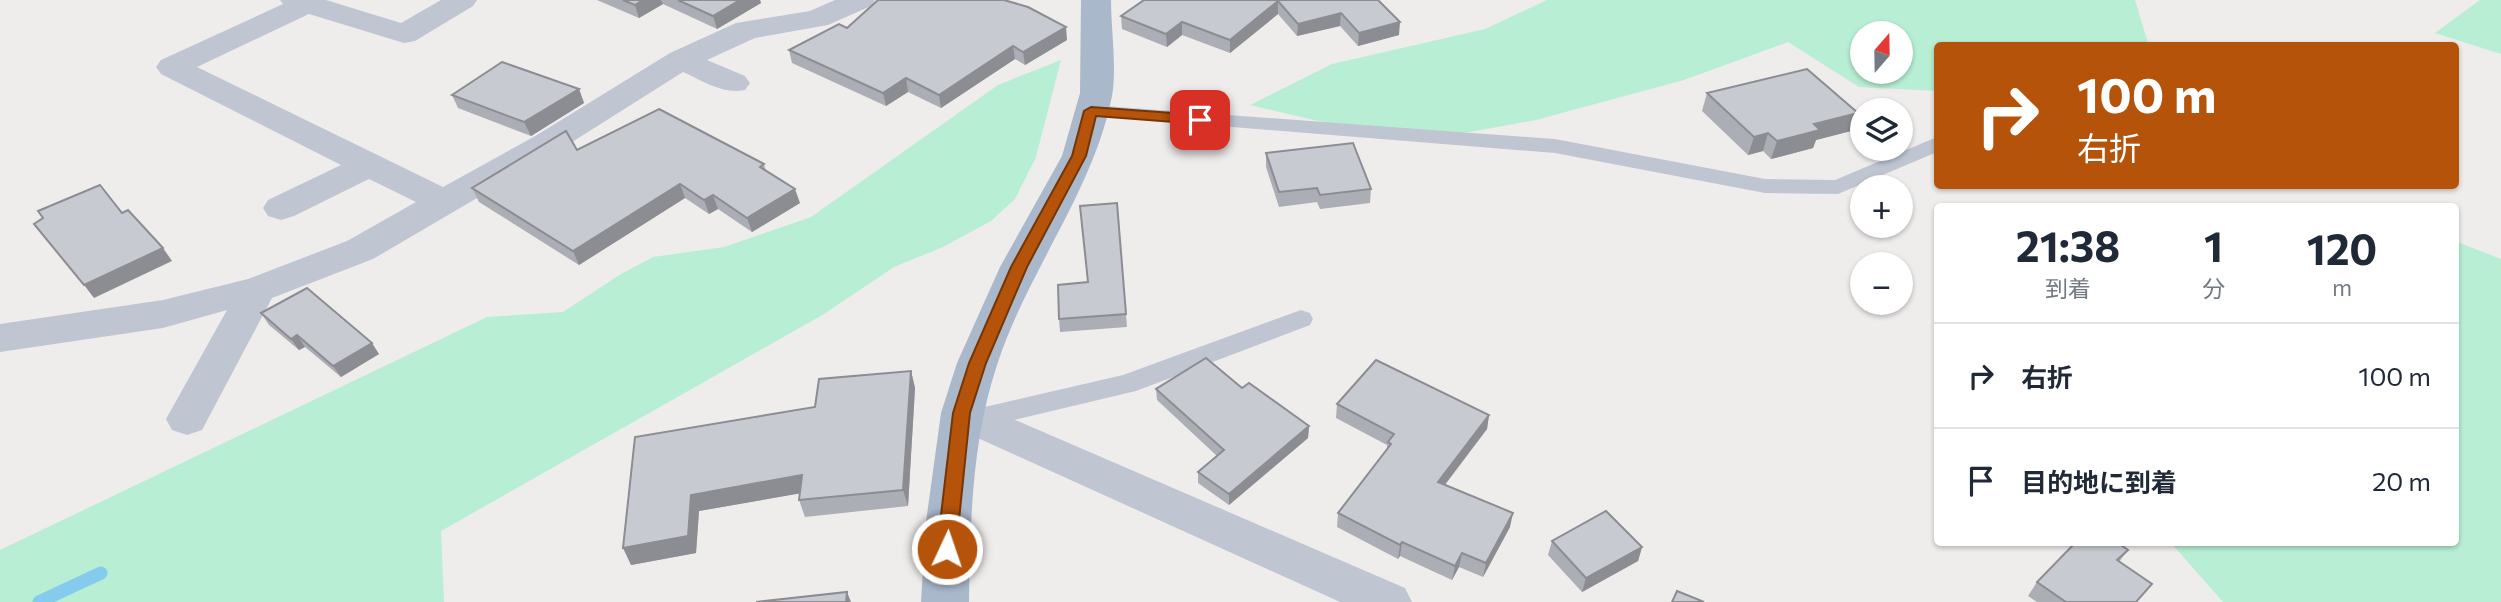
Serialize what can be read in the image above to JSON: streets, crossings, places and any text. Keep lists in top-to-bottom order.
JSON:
{
  "north": "top",
  "page": {
    "map_buttons": ["+", "−"],
    "turn": ["100 m", "右折"],
    "eta": [
      "21:38",
      "到着",
      "1",
      "分",
      "120",
      "m"
    ],
    "list": [
      {
        "name": "右折",
        "value": "100 m"
      },
      {
        "name": "目的地に到着",
        "value": "20 m"
      }
    ]
  }
}
